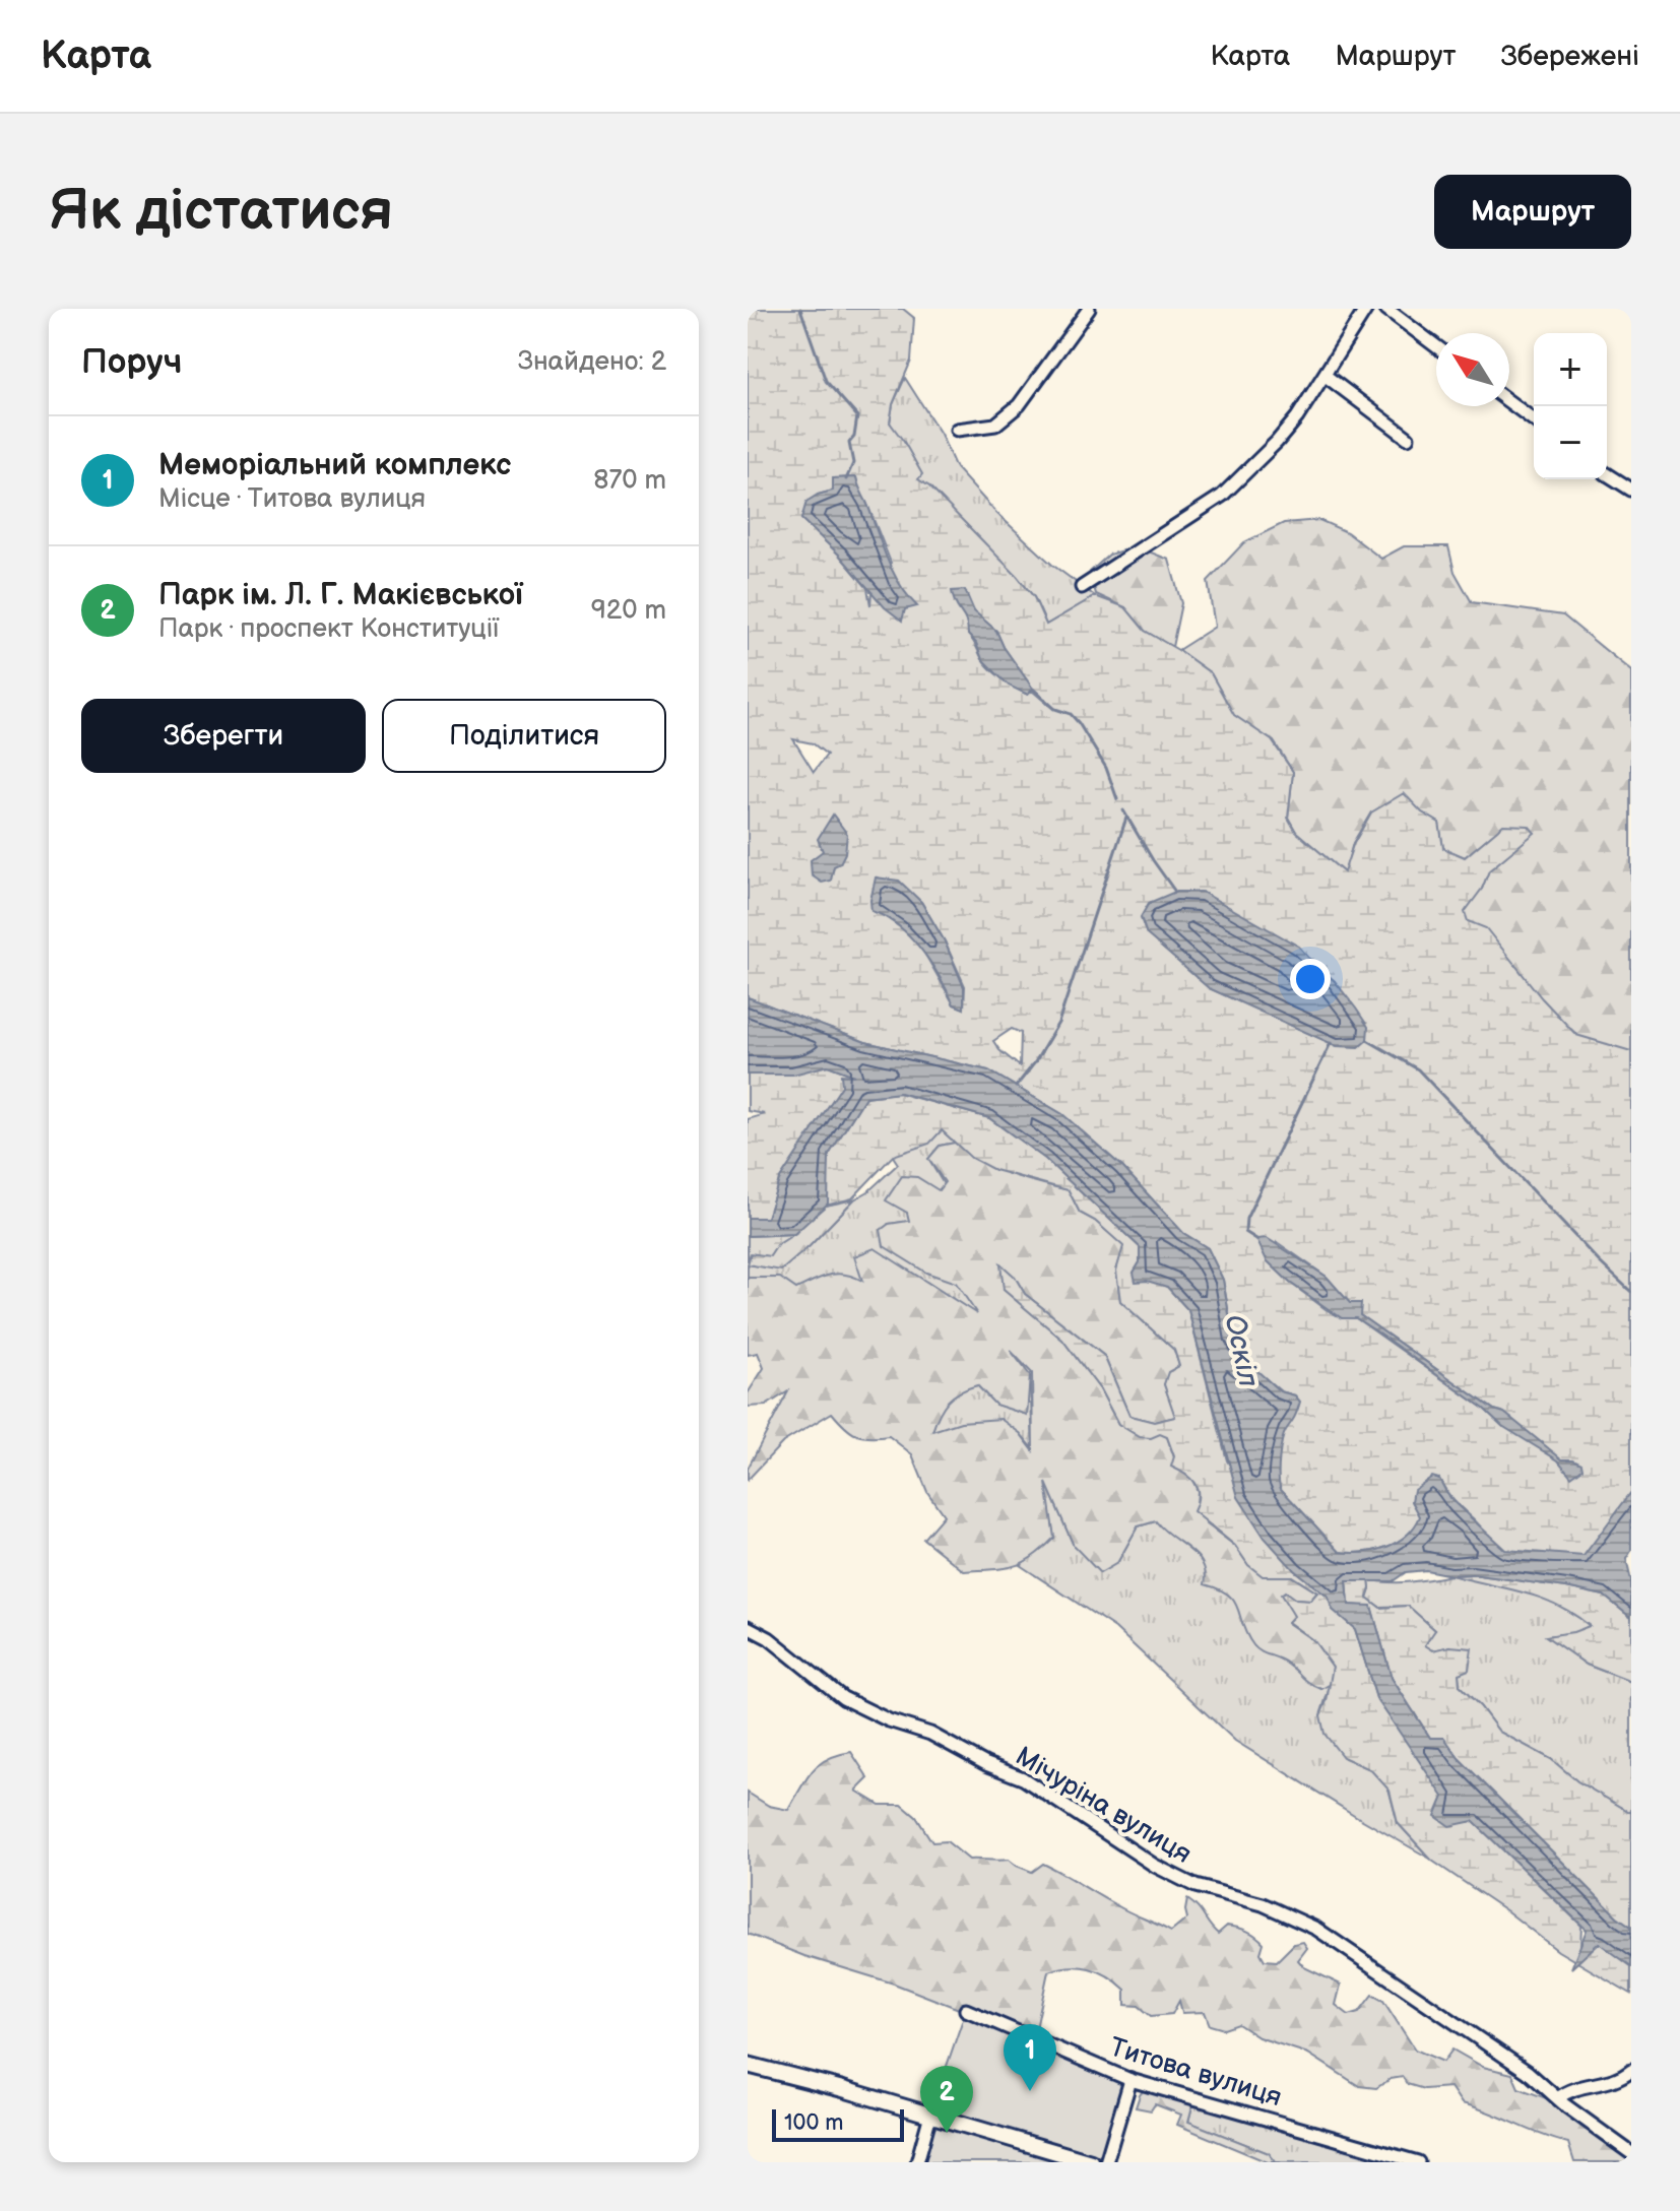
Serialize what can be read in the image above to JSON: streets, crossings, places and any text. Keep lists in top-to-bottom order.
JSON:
{
  "streets": {
    "street": ["Мічуріна вулиця", "Титова вулиця"]
  },
  "water": ["Оскіл"],
  "scale_bar": "100 m",
  "north": "top left",
  "page": {
    "header": "Карта",
    "nav": ["Карта", "Маршрут", "Збережені"],
    "buttons": [
      "Маршрут",
      ["Зберегти", "Поділитися"]
    ],
    "title": "Як дістатися",
    "heading": ["Поруч", "Знайдено: 2"],
    "map_buttons": ["+", "−"],
    "list": [
      {
        "mark": "1",
        "name": "Меморіальний комплекс",
        "note": "Місце · Титова вулиця",
        "value": "870 m"
      },
      {
        "mark": "2",
        "name": "Парк ім. Л. Г. Макієвської",
        "note": "Парк · проспект Конституції",
        "value": "920 m"
      }
    ],
    "pins": ["1", "2"],
    "scale": "100 m"
  }
}
